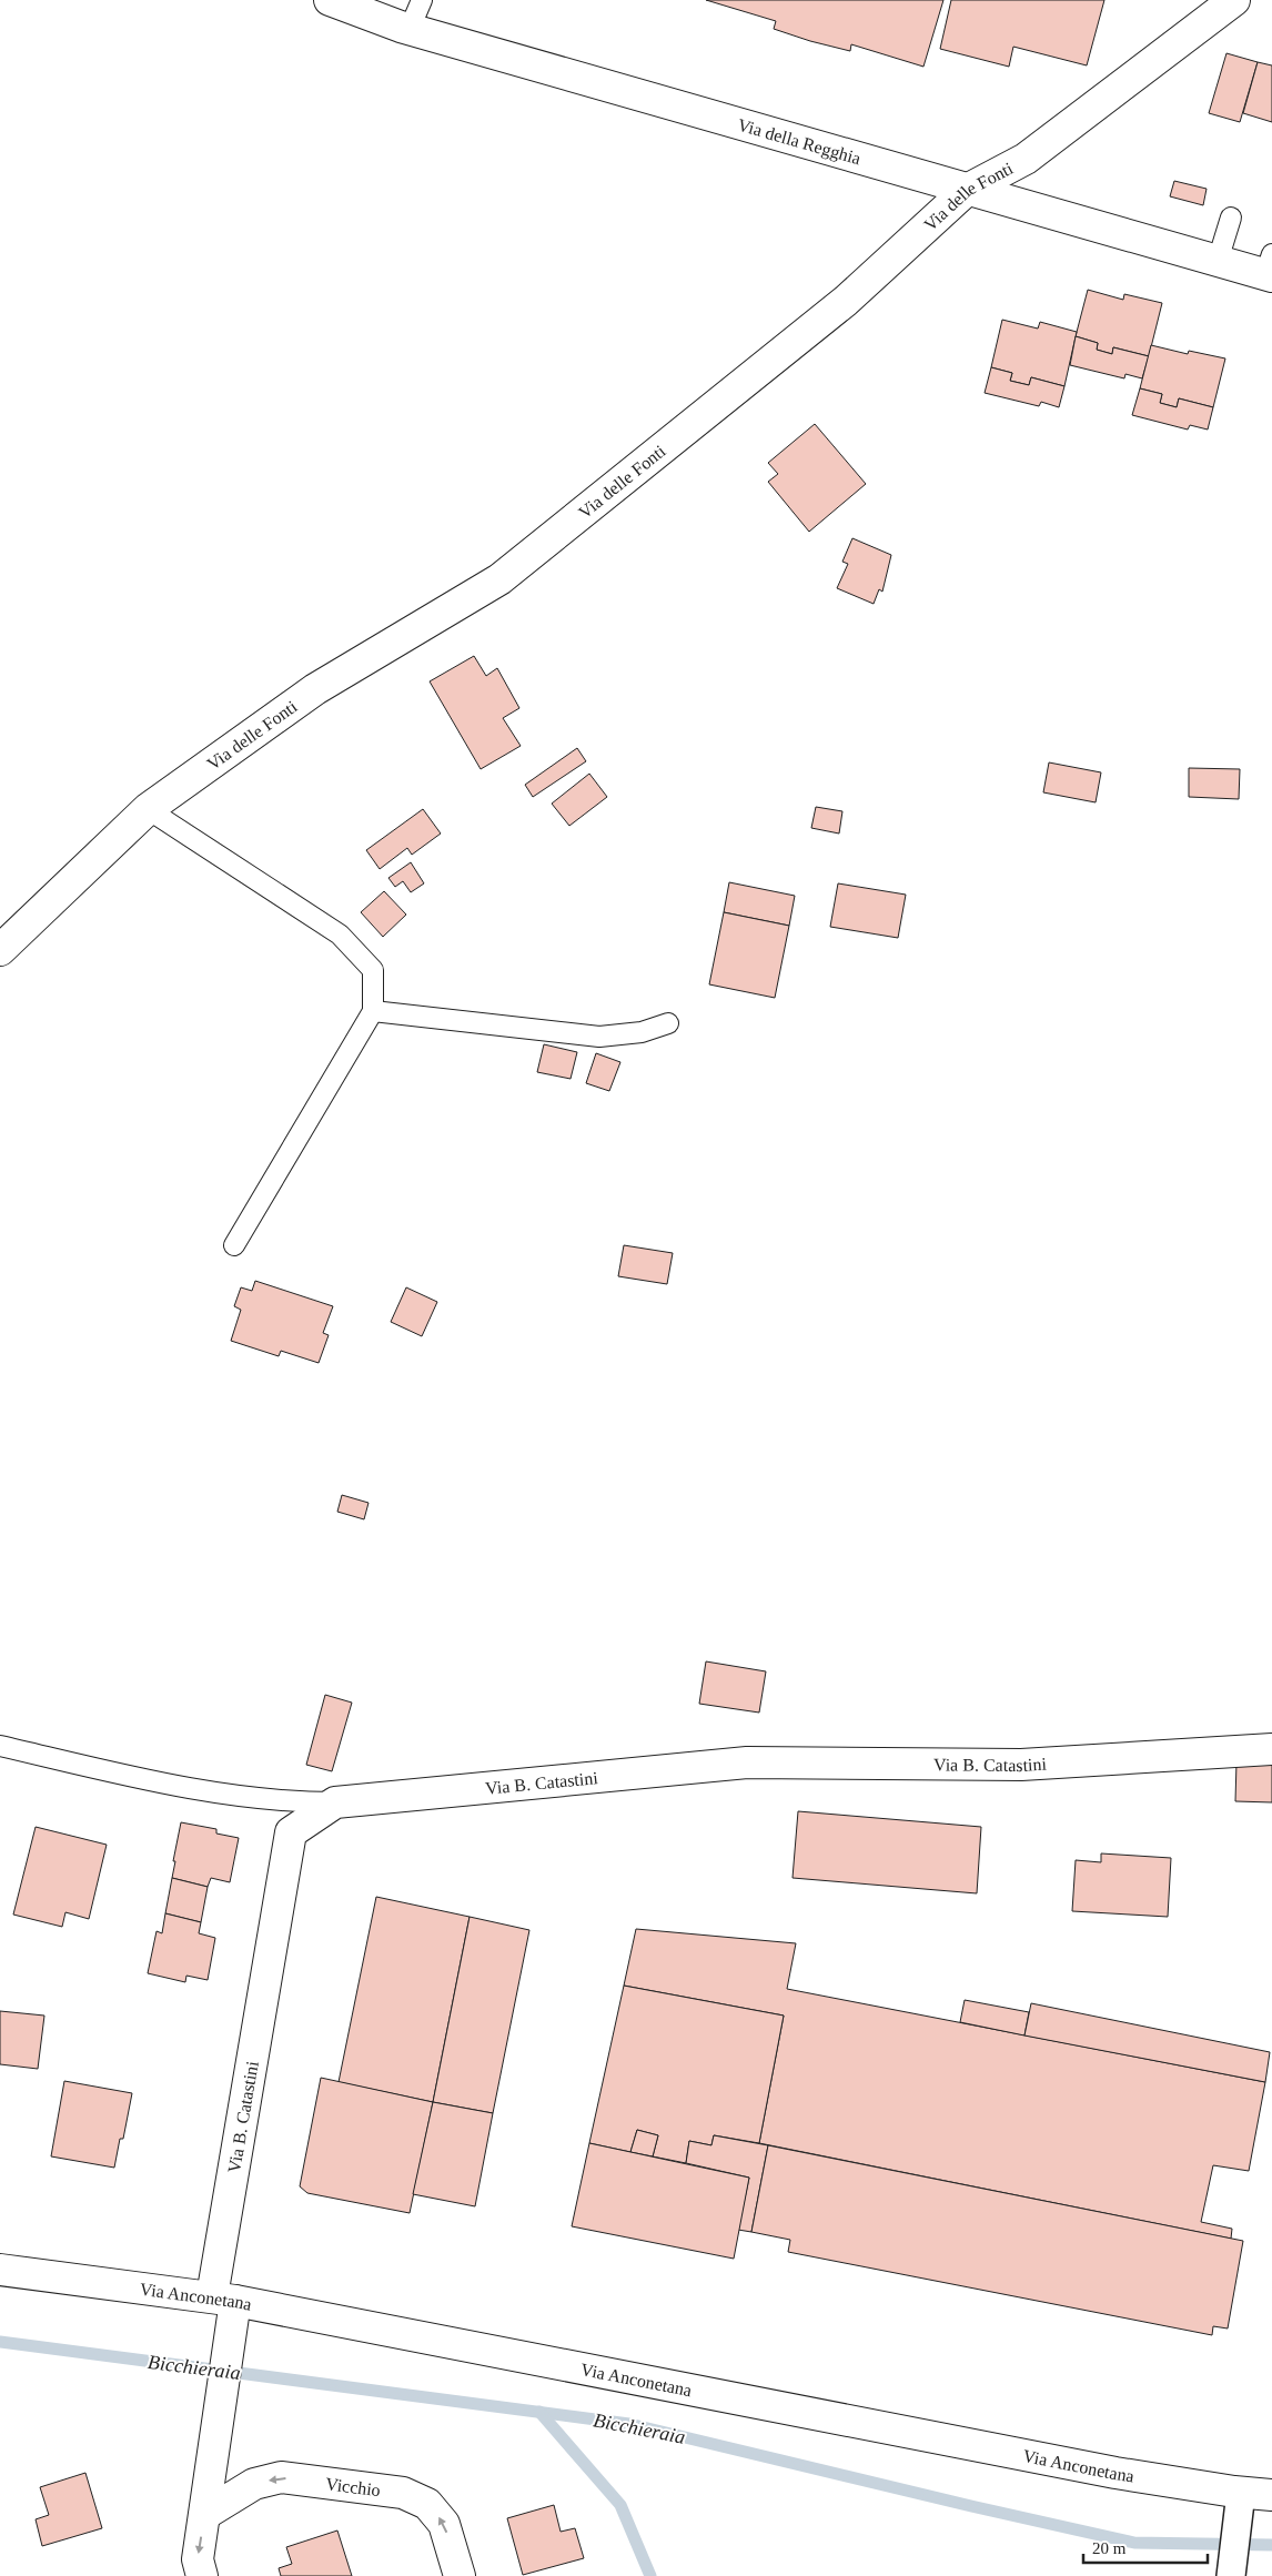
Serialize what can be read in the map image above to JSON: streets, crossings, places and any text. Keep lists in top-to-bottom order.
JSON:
{
  "streets": {
    "street": [
      "Via della Regghia",
      "Via delle Fonti",
      "Via B. Catastini",
      "Via Anconetana",
      "Vicchio"
    ]
  },
  "crossings": [
    ["Via della Regghia", "Via delle Fonti"],
    ["Via B. Catastini", "Via Anconetana"]
  ],
  "one_way": ["Vicchio"],
  "water": ["Bicchieraia"],
  "scale_bar": "20 m"
}
